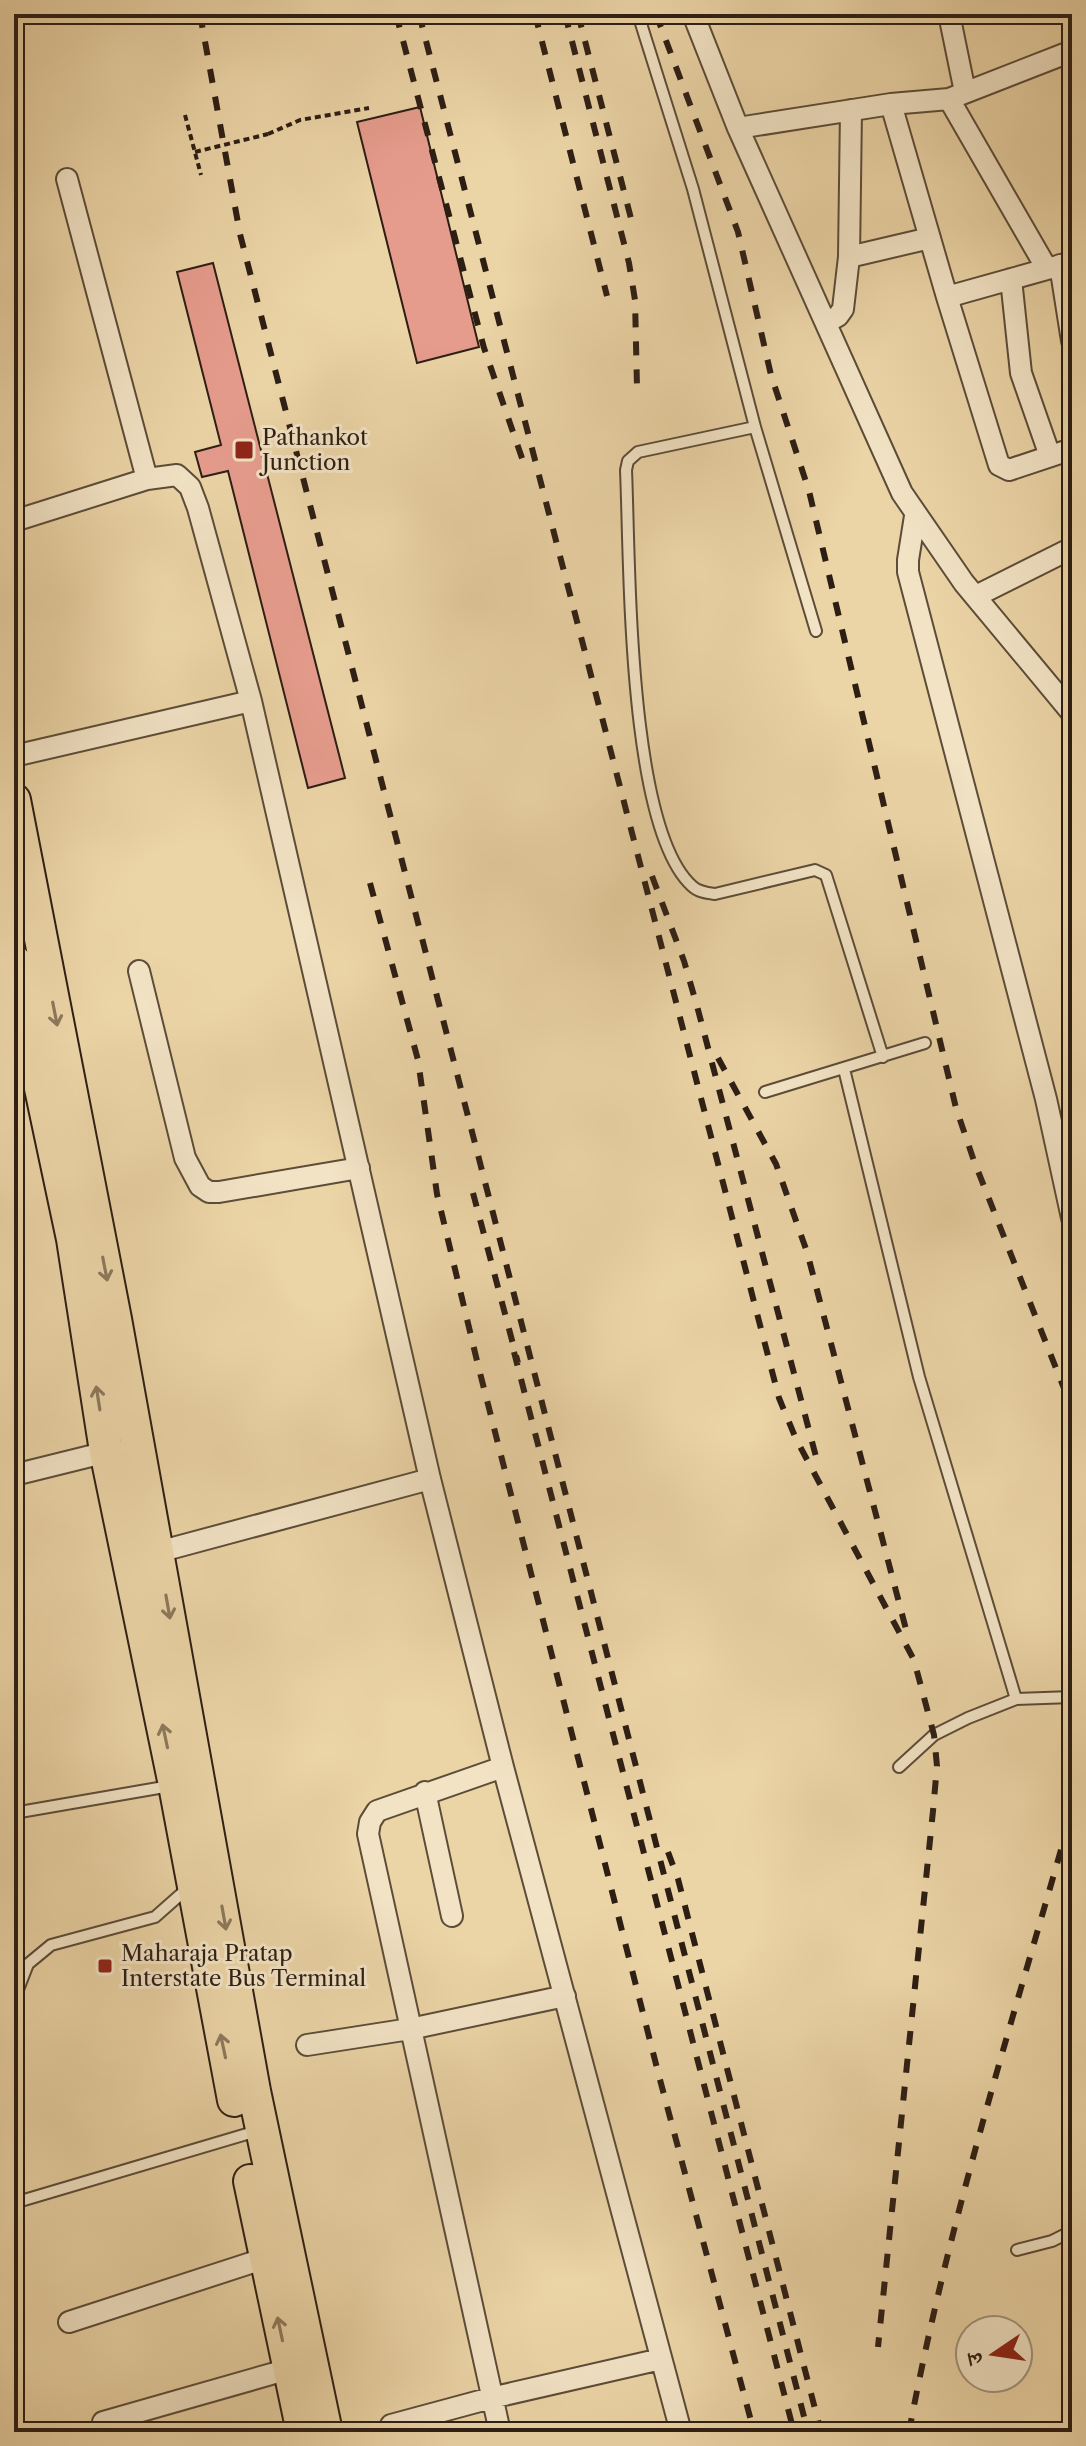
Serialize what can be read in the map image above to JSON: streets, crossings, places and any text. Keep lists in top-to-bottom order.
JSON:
{
  "places": {
    "transit": ["Pathankot Junction", "Maharaja Pratap Interstate Bus Terminal"]
  },
  "north": "left"
}
